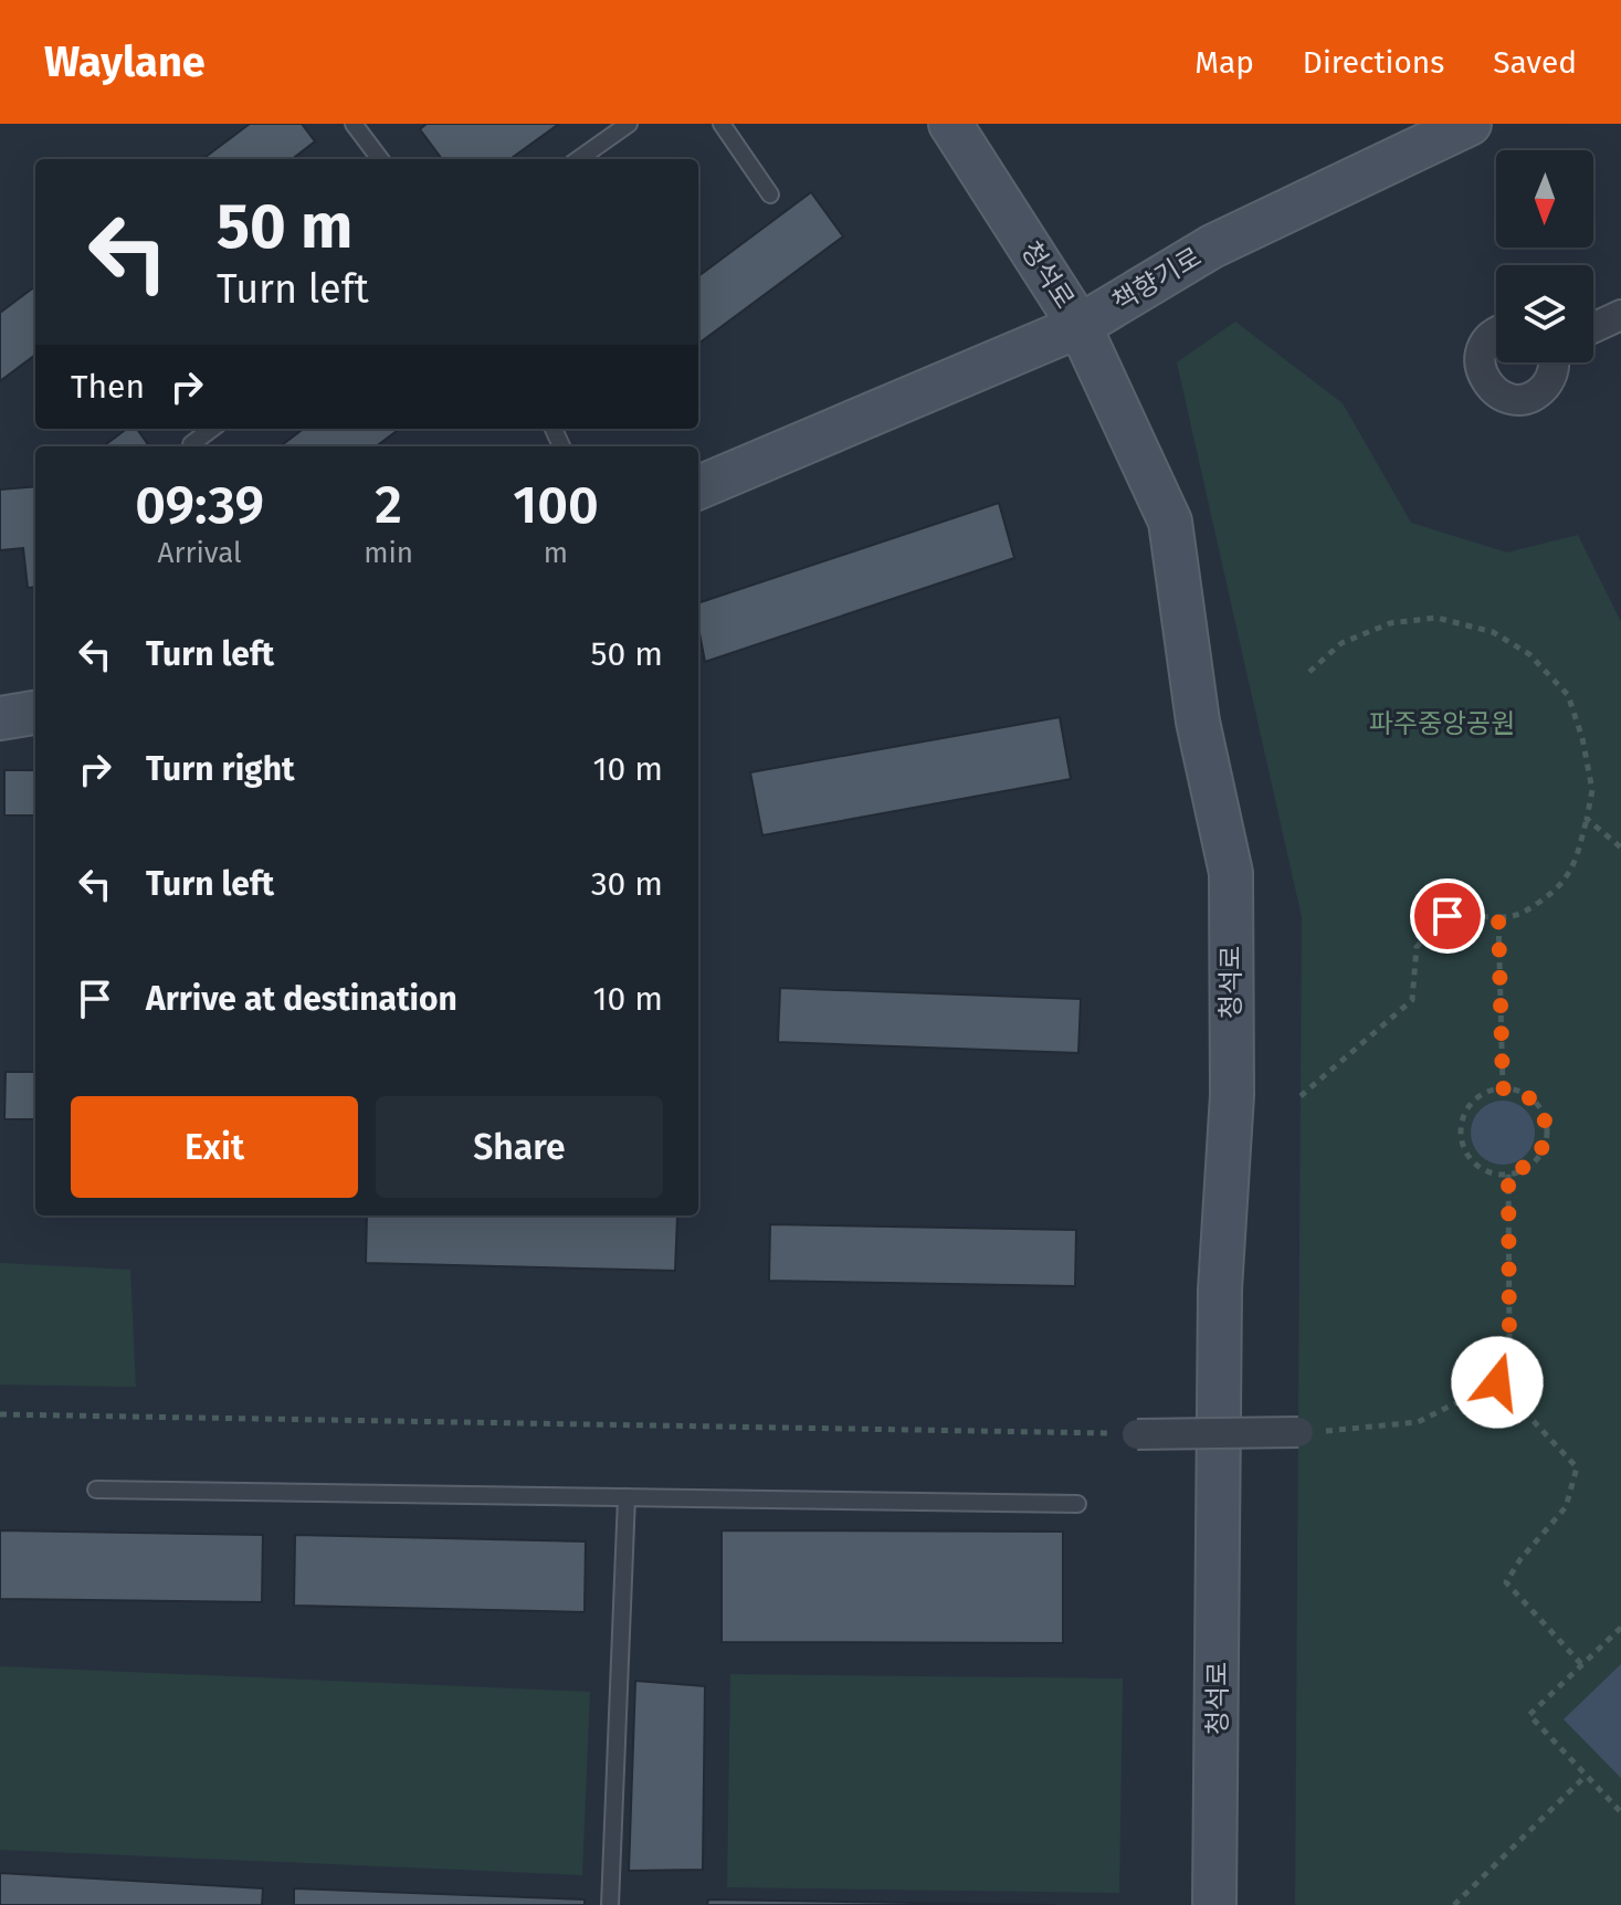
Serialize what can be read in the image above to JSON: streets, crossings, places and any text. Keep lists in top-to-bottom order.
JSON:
{
  "streets": {
    "main road": ["청석로", "책향기로"]
  },
  "crossings": [
    ["청석로", "책향기로"]
  ],
  "parks": ["파주중앙공원"],
  "north": "bottom",
  "page": {
    "header": "Waylane",
    "nav": ["Map", "Directions", "Saved"],
    "turn": ["50 m", "Turn left"],
    "then": "Then",
    "eta": [
      "09:39",
      "Arrival",
      "2",
      "min",
      "100",
      "m"
    ],
    "list": [
      {
        "name": "Turn left",
        "value": "50 m"
      },
      {
        "name": "Turn right",
        "value": "10 m"
      },
      {
        "name": "Turn left",
        "value": "30 m"
      },
      {
        "name": "Arrive at destination",
        "value": "10 m"
      }
    ],
    "buttons": ["Exit", "Share"]
  }
}
